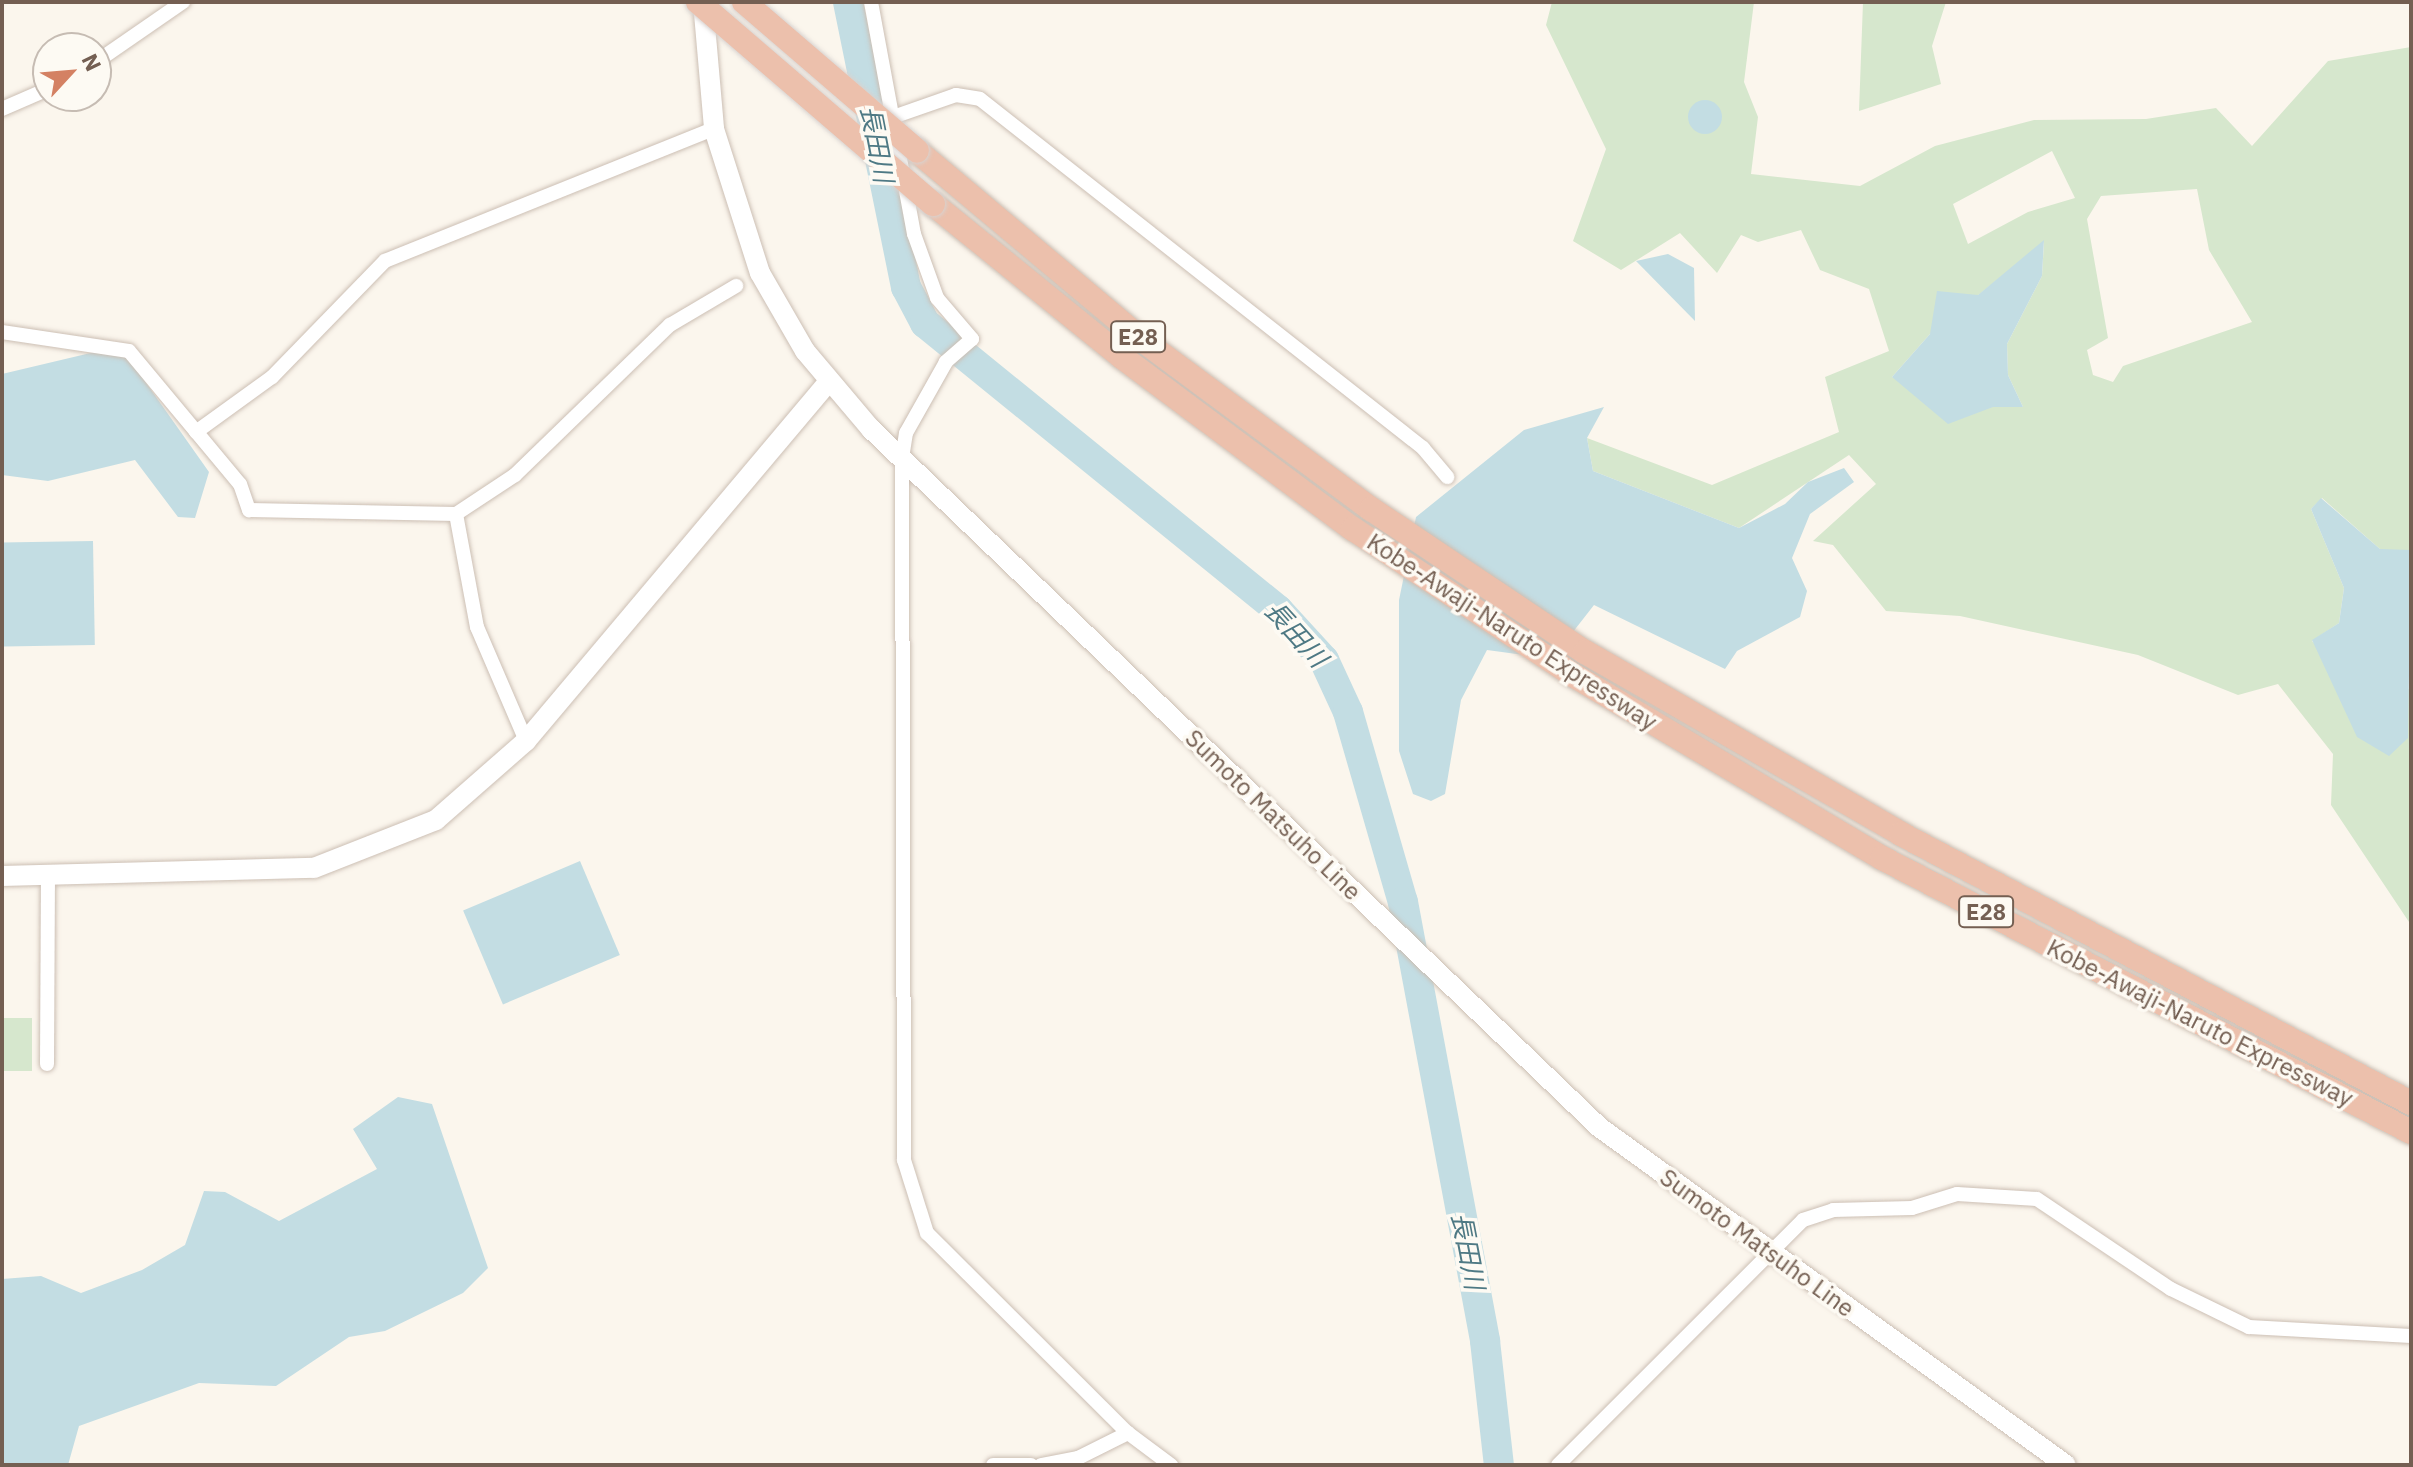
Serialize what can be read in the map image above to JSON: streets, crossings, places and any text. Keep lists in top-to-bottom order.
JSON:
{
  "streets": {
    "highway": ["E28", "Kobe-Awaji-Naruto Expressway"],
    "main road": ["Sumoto Matsuho Line"]
  },
  "crossings": [
    ["Kobe-Awaji-Naruto Expressway", "Sumoto Matsuho Line"]
  ],
  "water": ["長田川"],
  "north": "top right"
}
